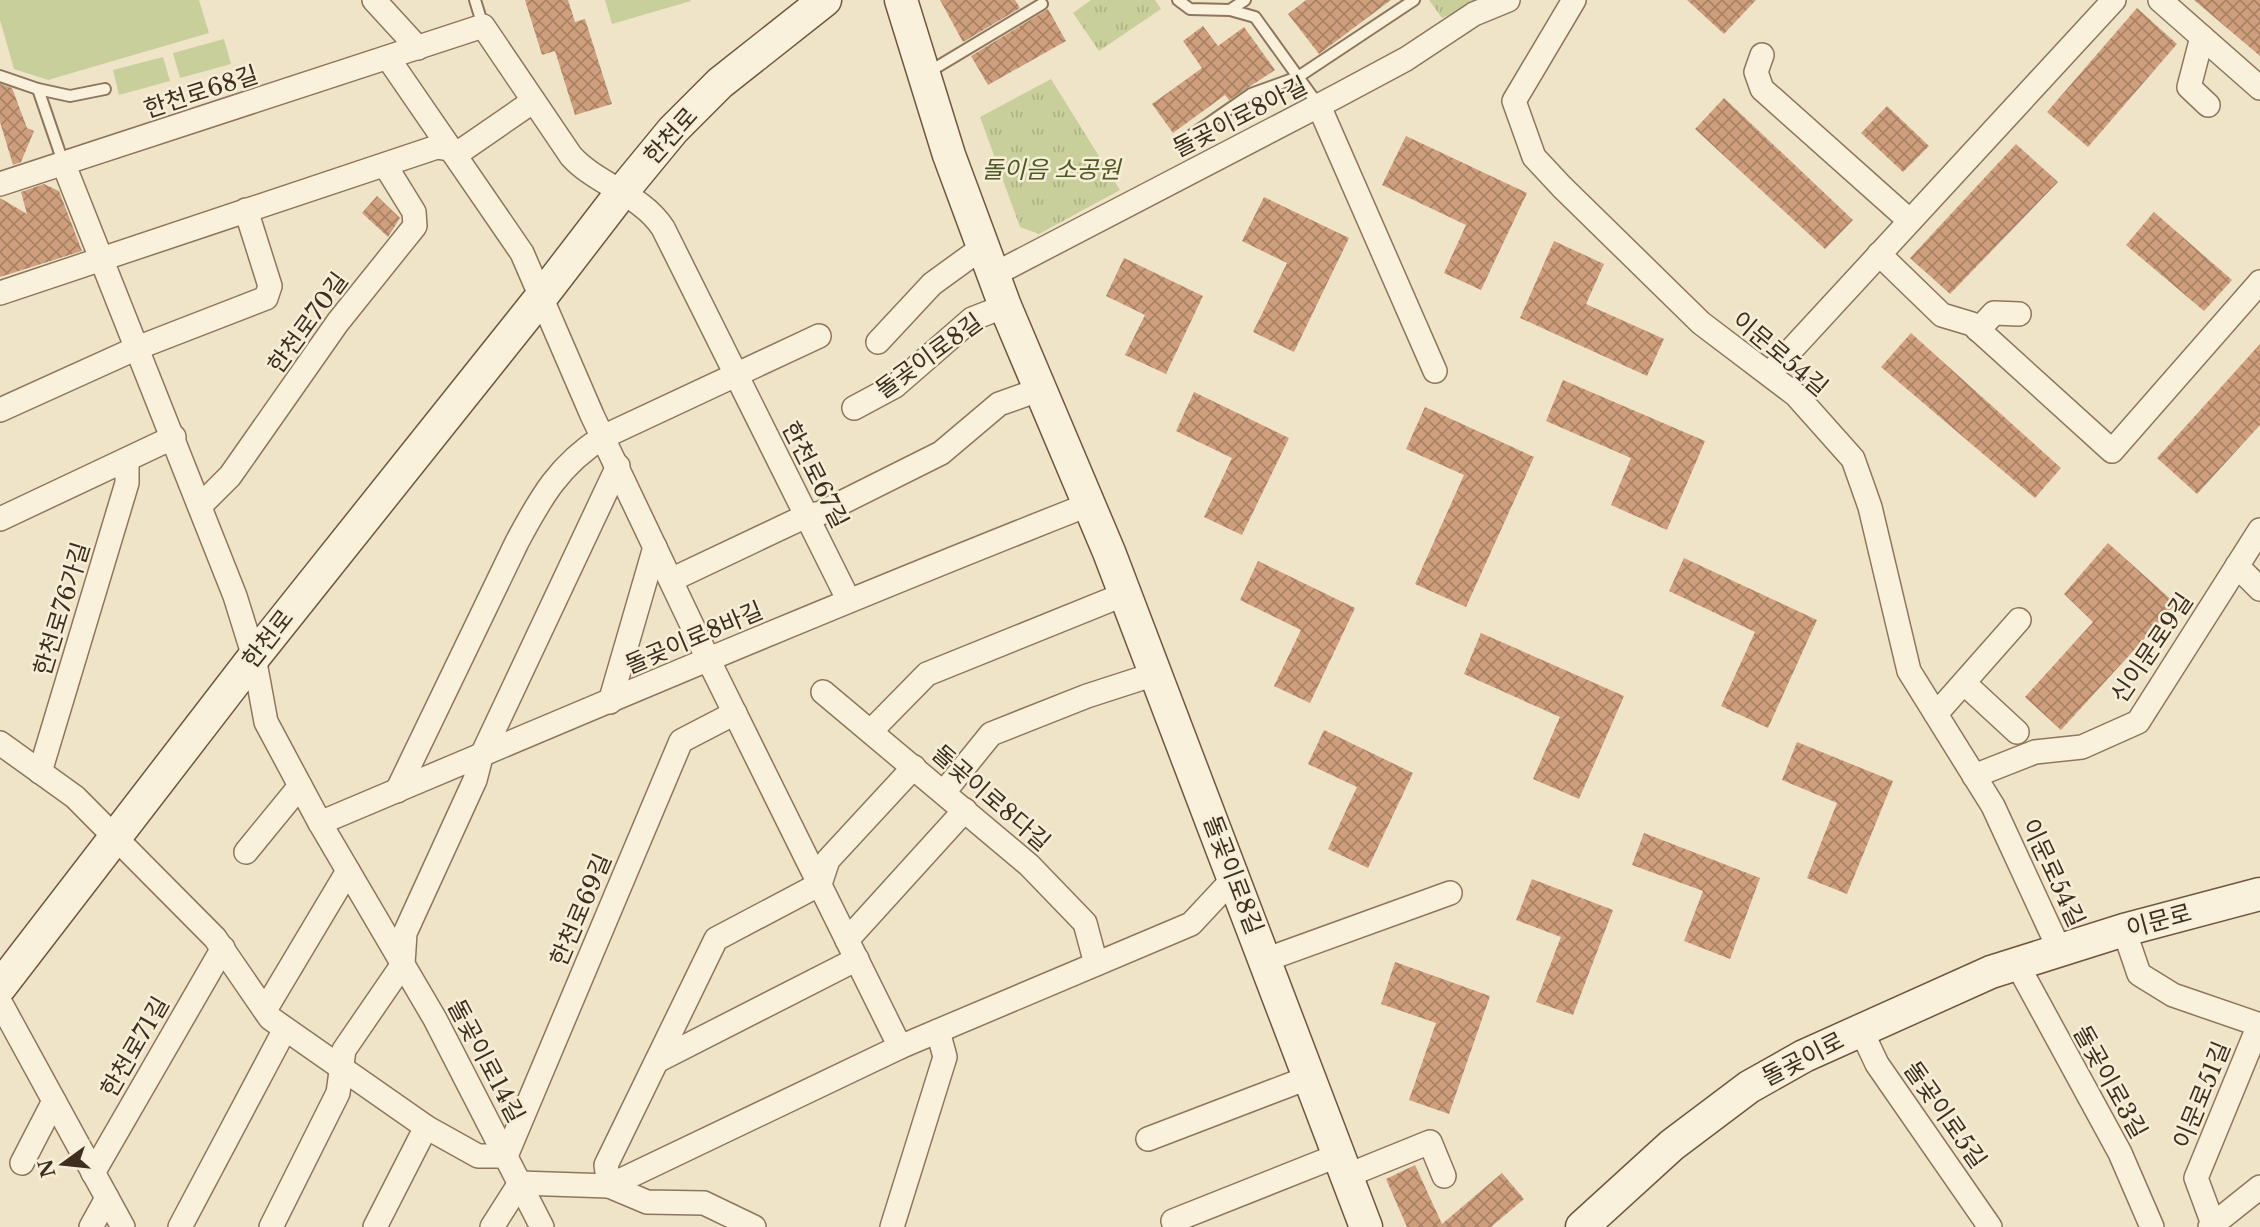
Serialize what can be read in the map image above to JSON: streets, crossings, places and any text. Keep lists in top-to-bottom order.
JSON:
{
  "streets": {
    "main road": [
      "한천로",
      "돌곶이로8길",
      "이문로",
      "돌곶이로"
    ],
    "street": [
      "한천로68길",
      "돌곶이로8아길",
      "한천로70길",
      "이문로54길",
      "한천로67길",
      "한천로76가길",
      "돌곶이로8바길",
      "신이문로9길",
      "돌곶이로8다길",
      "한천로69길",
      "한천로71길",
      "돌곶이로14길",
      "돌곶이로3길",
      "이문로51길",
      "돌곶이로5길"
    ]
  },
  "crossings": [
    ["돌곶이로8아길", "돌곶이로8길"],
    ["한천로", "한천로67길"],
    ["한천로", "돌곶이로14길"],
    ["이문로54길", "신이문로9길"],
    ["이문로54길", "이문로"],
    ["이문로54길", "돌곶이로"],
    ["돌곶이로8길", "돌곶이로8바길"],
    ["한천로67길", "돌곶이로8바길"],
    ["돌곶이로8바길", "돌곶이로14길"],
    ["한천로69길", "돌곶이로14길"],
    ["이문로", "돌곶이로"],
    ["이문로", "이문로51길"],
    ["돌곶이로", "돌곶이로3길"],
    ["돌곶이로", "돌곶이로5길"]
  ],
  "parks": ["돌이음 소공원"],
  "north": "left"
}
